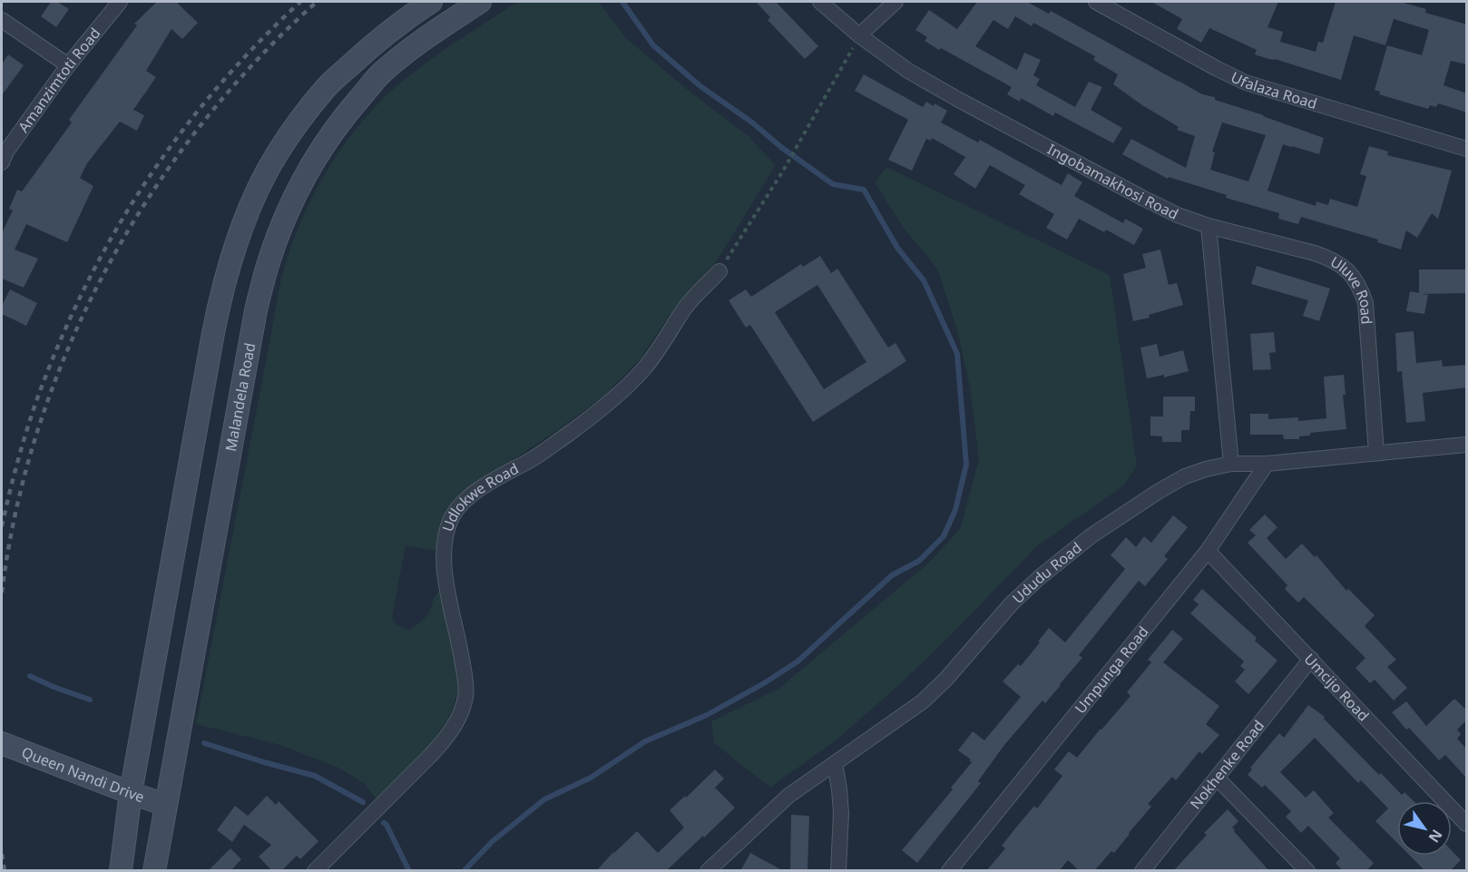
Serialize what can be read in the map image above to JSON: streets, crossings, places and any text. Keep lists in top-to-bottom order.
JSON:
{
  "streets": {
    "main road": ["Malandela Road", "Queen Nandi Drive"],
    "street": [
      "Amanzimtoti Road",
      "Ufalaza Road",
      "Ingobamakhosi Road",
      "Uluve Road",
      "Udlokwe Road",
      "Ududu Road",
      "Umpunga Road",
      "Umcijo Road",
      "Nokhenke Road"
    ]
  },
  "crossings": [
    ["Ingobamakhosi Road", "Uluve Road"],
    ["Uluve Road", "Ududu Road"],
    ["Malandela Road", "Queen Nandi Drive"],
    ["Ududu Road", "Umpunga Road"],
    ["Umpunga Road", "Umcijo Road"],
    ["Umcijo Road", "Nokhenke Road"]
  ],
  "north": "bottom right"
}
